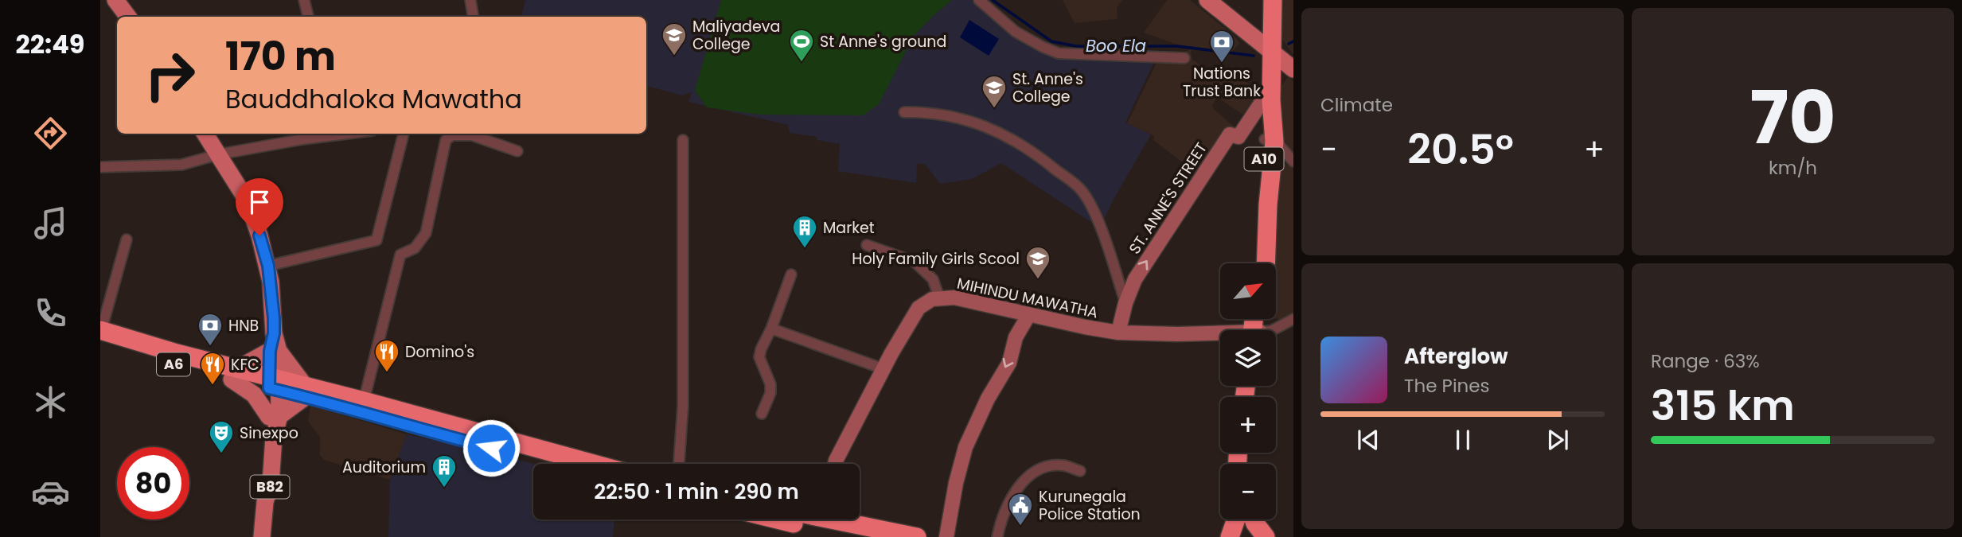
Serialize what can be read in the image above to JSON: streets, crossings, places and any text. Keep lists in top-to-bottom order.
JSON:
{
  "streets": {
    "highway": ["A10", "A6"],
    "main road": ["B82"],
    "street": ["ST. ANNE'S STREET", "MIHINDU MAWATHA"]
  },
  "crossings": [
    ["A10", "ST. ANNE'S STREET"],
    ["ST. ANNE'S STREET", "MIHINDU MAWATHA"],
    ["A6", "B82"]
  ],
  "one_way": ["ST. ANNE'S STREET"],
  "water": ["Boo Ela"],
  "places": {
    "school or university": ["Maliyadeva College", "St. Anne's College", "Holy Family Girls Scool"],
    "sports": ["St Anne's ground"],
    "bank": ["Nations Trust Bank", "HNB"],
    "building": ["Market", "Auditorium"],
    "restaurant": ["Domino's", "KFC"],
    "theatre": ["Sinexpo"],
    "public building": ["Kurunegala Police Station"]
  },
  "north": "top right",
  "page": {
    "tabs": "22:49",
    "tile": [
      "Climate",
      ["70", "km/h"],
      ["Range · 63%", "315 km"]
    ],
    "turn": ["170 m", "Bauddhaloka Mawatha"],
    "heat": ["−", "20.5°", "+"],
    "map_buttons": ["+", "−"],
    "song": ["Afterglow", "The Pines"],
    "limit": "80",
    "trip": "22:50 · 1 min · 290 m"
  }
}
